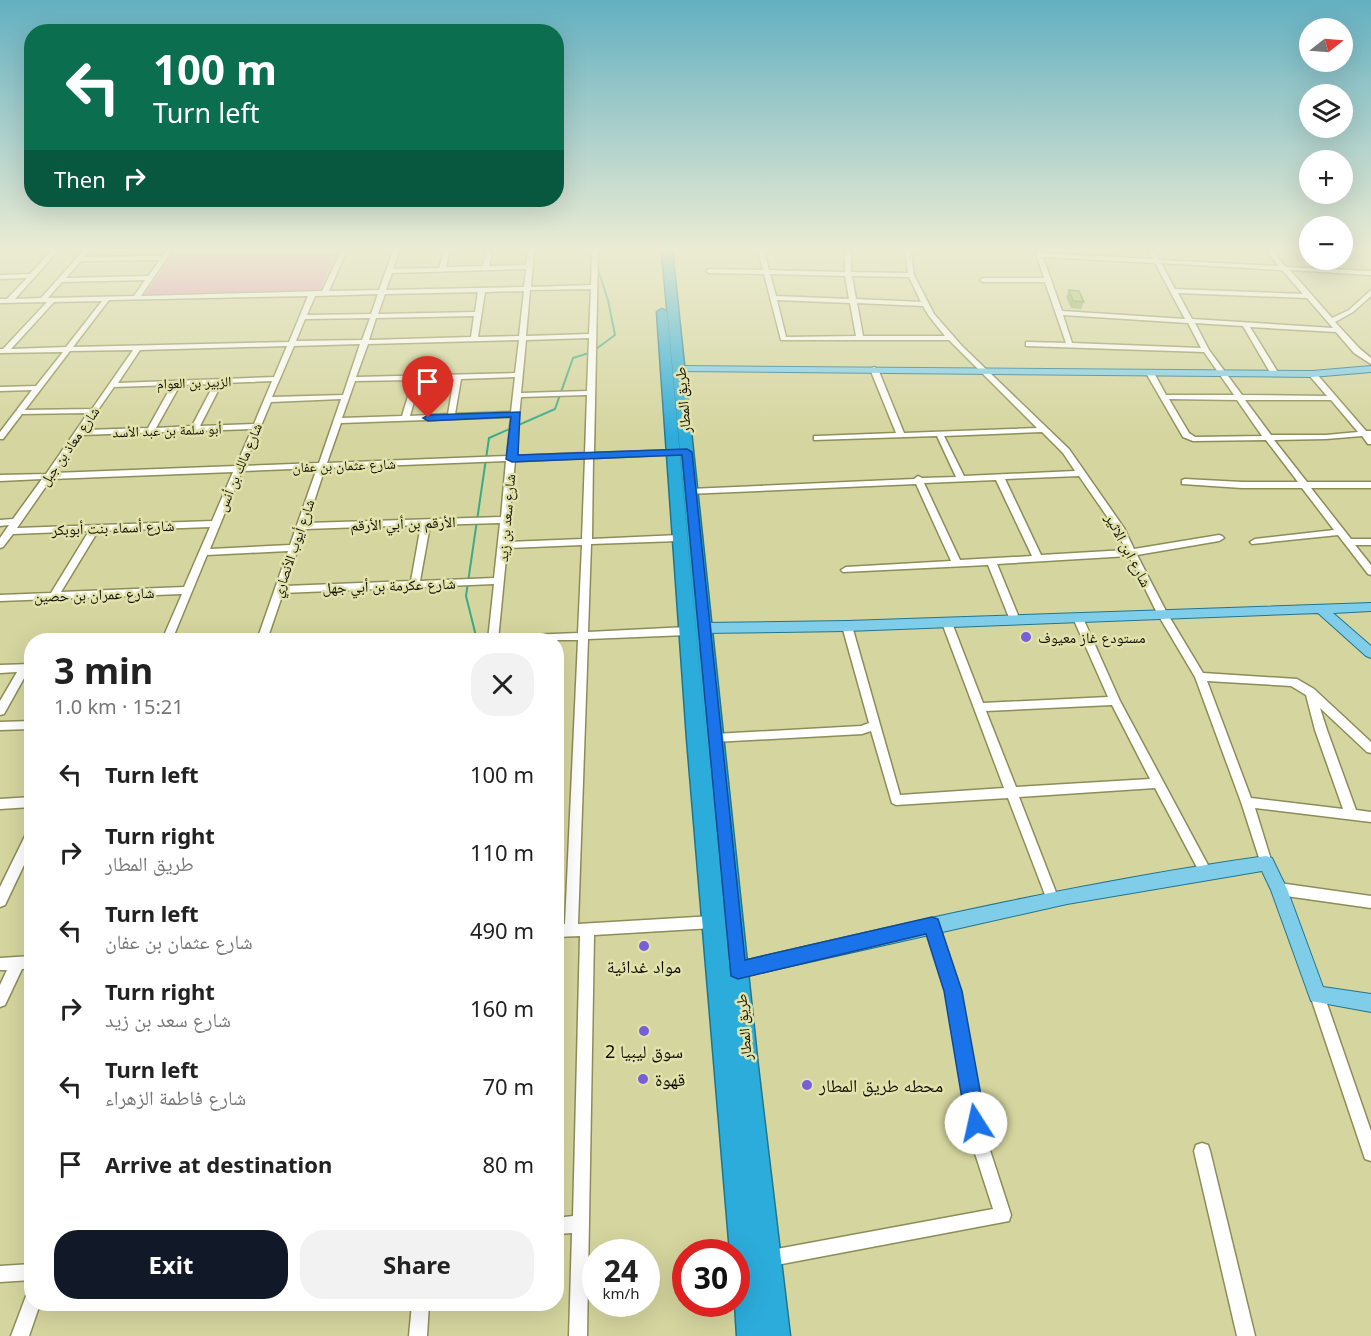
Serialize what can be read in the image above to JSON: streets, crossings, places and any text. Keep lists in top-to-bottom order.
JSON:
{
  "streets": {
    "highway": ["طريق المطار"],
    "street": [
      "الزبير بن العوام",
      "أبو سلمة بن عبد الأسد",
      "شارع معاذ بن جبل",
      "شارع عثمان بن عفان",
      "شارع مالك بن أنس",
      "شارع سعد بن زيد",
      "الأرقم بن أبي الأرقم",
      "شارع أسماء بنت أبوبكر",
      "شارع أيوب الأنصاري",
      "شارع ابن الاثير",
      "شارع عكرمة بن أبي جهل",
      "شارع عمران بن حصين"
    ]
  },
  "crossings": [
    ["الزبير بن العوام", "شارع معاذ بن جبل"],
    ["الزبير بن العوام", "شارع مالك بن أنس"],
    ["طريق المطار", "شارع عثمان بن عفان"],
    ["أبو سلمة بن عبد الأسد", "شارع معاذ بن جبل"],
    ["أبو سلمة بن عبد الأسد", "شارع مالك بن أنس"],
    ["شارع معاذ بن جبل", "شارع عثمان بن عفان"],
    ["شارع معاذ بن جبل", "شارع أسماء بنت أبوبكر"],
    ["شارع عثمان بن عفان", "شارع مالك بن أنس"],
    ["شارع عثمان بن عفان", "شارع سعد بن زيد"],
    ["شارع عثمان بن عفان", "شارع أيوب الأنصاري"],
    ["شارع مالك بن أنس", "شارع أسماء بنت أبوبكر"],
    ["شارع مالك بن أنس", "شارع عمران بن حصين"],
    ["شارع سعد بن زيد", "الأرقم بن أبي الأرقم"],
    ["شارع سعد بن زيد", "شارع عكرمة بن أبي جهل"],
    ["الأرقم بن أبي الأرقم", "شارع أيوب الأنصاري"],
    ["شارع أيوب الأنصاري", "شارع عكرمة بن أبي جهل"]
  ],
  "places": [
    "مستودع غاز معيوف",
    "مواد غدائية",
    "سوق ليبيا 2",
    "قهوة",
    "محطه طريق المطار"
  ],
  "north": "right",
  "page": {
    "map_buttons": ["+", "−"],
    "turn": ["100 m", "Turn left"],
    "then": "Then",
    "heading": ["3 min", "1.0 km · 15:21"],
    "list": [
      {
        "name": "Turn left",
        "value": "100 m"
      },
      {
        "name": "Turn right",
        "note": "طريق المطار",
        "value": "110 m"
      },
      {
        "name": "Turn left",
        "note": "شارع عثمان بن عفان",
        "value": "490 m"
      },
      {
        "name": "Turn right",
        "note": "شارع سعد بن زيد",
        "value": "160 m"
      },
      {
        "name": "Turn left",
        "note": "شارع فاطمة الزهراء",
        "value": "70 m"
      },
      {
        "name": "Arrive at destination",
        "value": "80 m"
      }
    ],
    "buttons": ["Exit", "Share"],
    "speed": "24 km/h",
    "limit": "30"
  }
}
